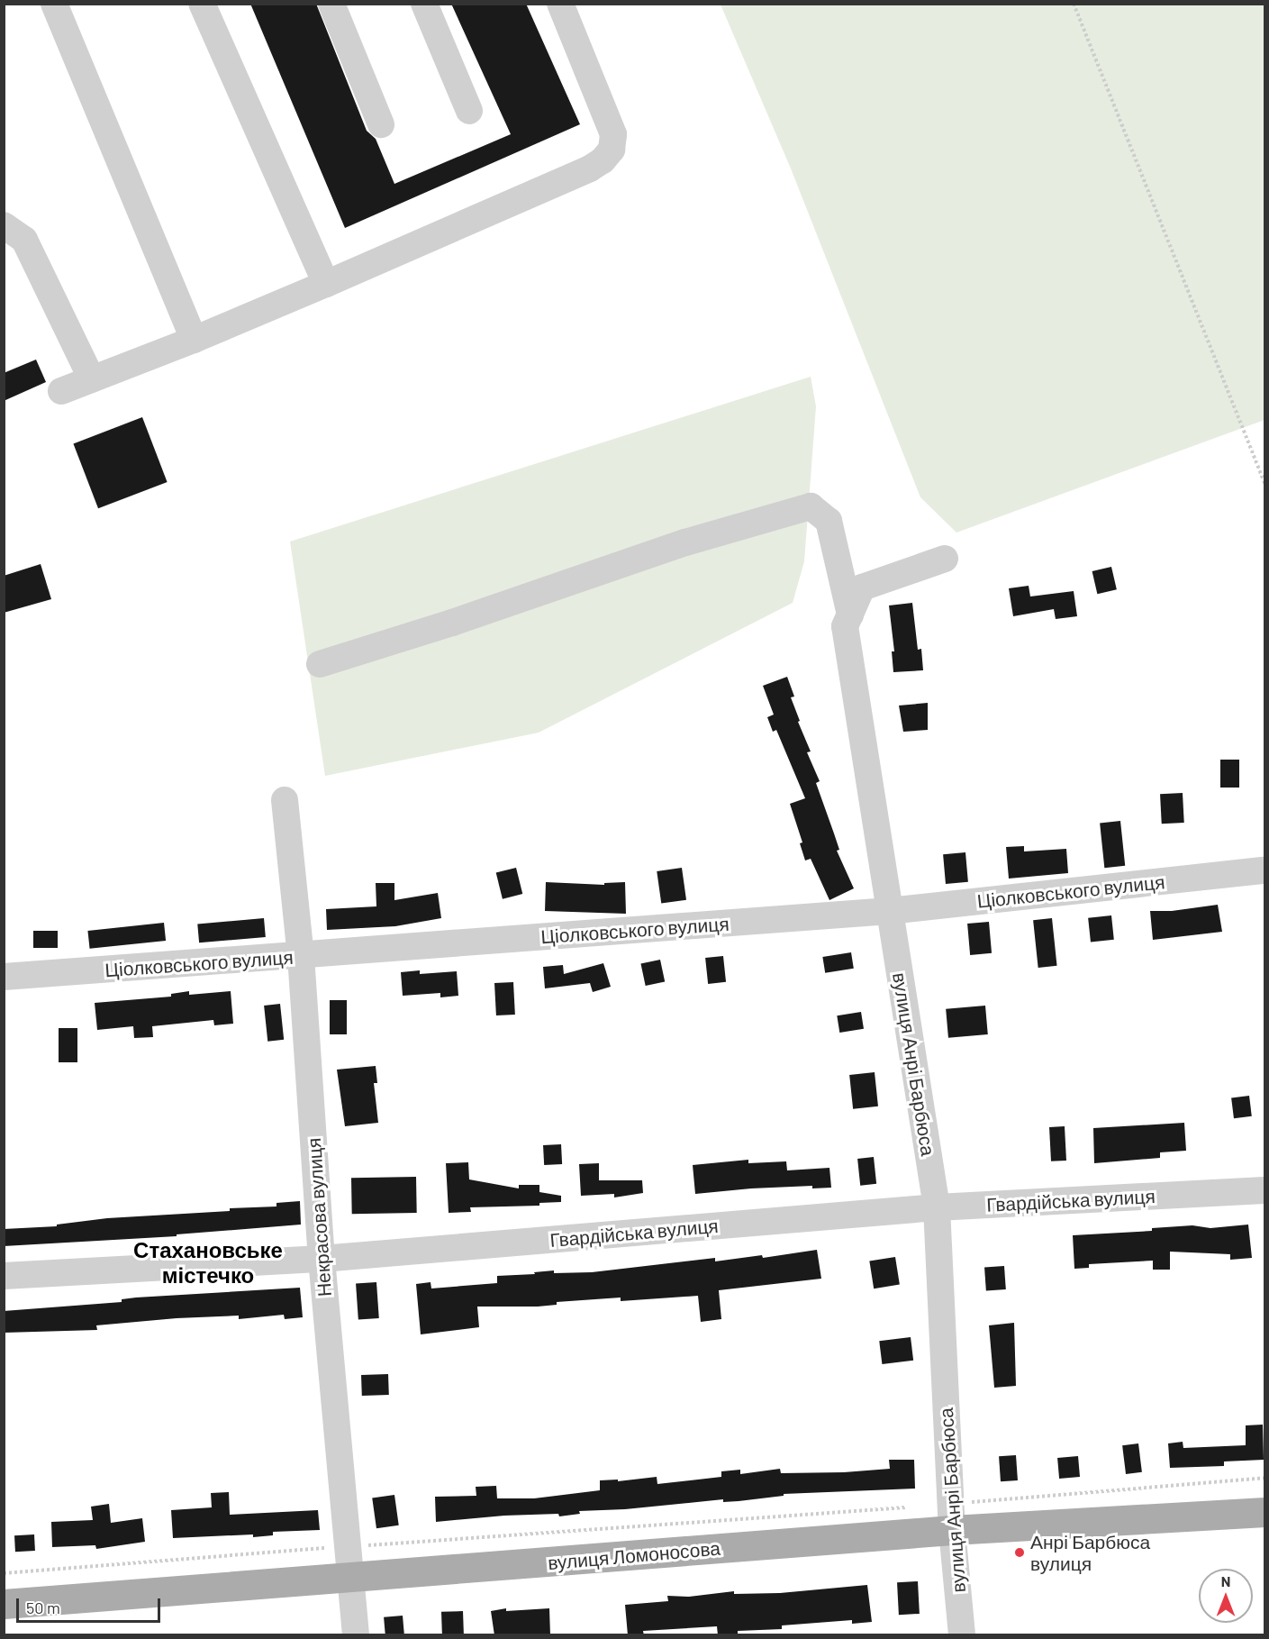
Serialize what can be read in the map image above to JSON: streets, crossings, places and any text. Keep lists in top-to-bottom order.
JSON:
{
  "streets": {
    "main road": ["вулиця Ломоносова"],
    "street": [
      "Ціолковського вулиця",
      "вулиця Анрі Барбюса",
      "Гвардійська вулиця",
      "Некрасова вулиця"
    ]
  },
  "crossings": [
    ["Ціолковського вулиця", "вулиця Анрі Барбюса"],
    ["Ціолковського вулиця", "Некрасова вулиця"],
    ["вулиця Анрі Барбюса", "Гвардійська вулиця"],
    ["вулиця Анрі Барбюса", "вулиця Ломоносова"],
    ["Гвардійська вулиця", "Некрасова вулиця"],
    ["Некрасова вулиця", "вулиця Ломоносова"]
  ],
  "districts": ["Стахановське містечко"],
  "places": ["Анрі Барбюса вулиця"],
  "scale_bar": "50 m",
  "north": "top"
}
